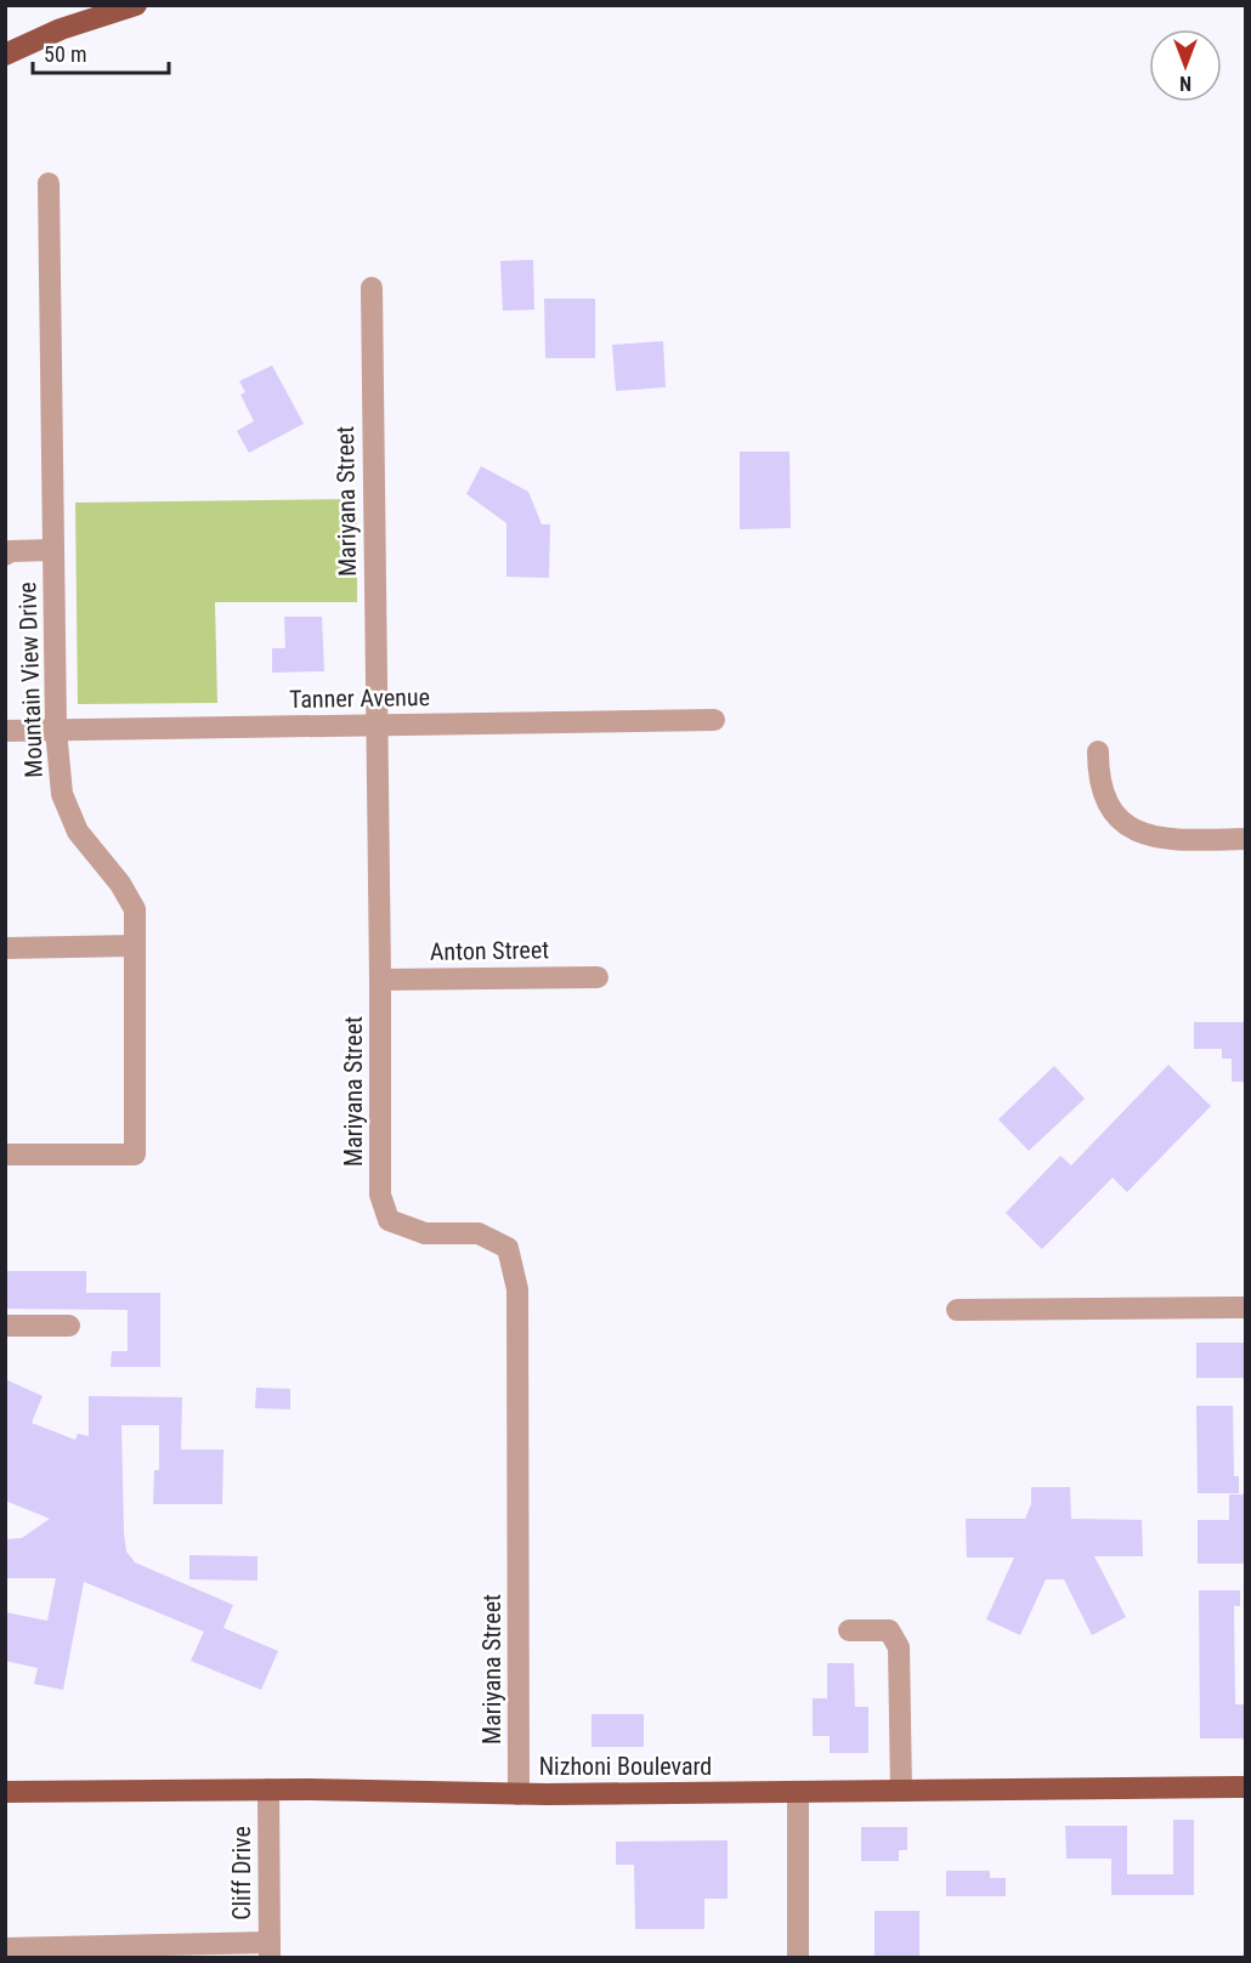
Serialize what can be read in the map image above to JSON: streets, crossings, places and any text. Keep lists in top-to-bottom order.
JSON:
{
  "streets": {
    "main road": ["Nizhoni Boulevard"],
    "street": [
      "Mariyana Street",
      "Mountain View Drive",
      "Tanner Avenue",
      "Anton Street",
      "Cliff Drive"
    ]
  },
  "crossings": [
    ["Mariyana Street", "Tanner Avenue"],
    ["Mariyana Street", "Anton Street"],
    ["Mariyana Street", "Nizhoni Boulevard"],
    ["Mountain View Drive", "Tanner Avenue"],
    ["Nizhoni Boulevard", "Cliff Drive"]
  ],
  "scale_bar": "50 m",
  "north": "bottom"
}
